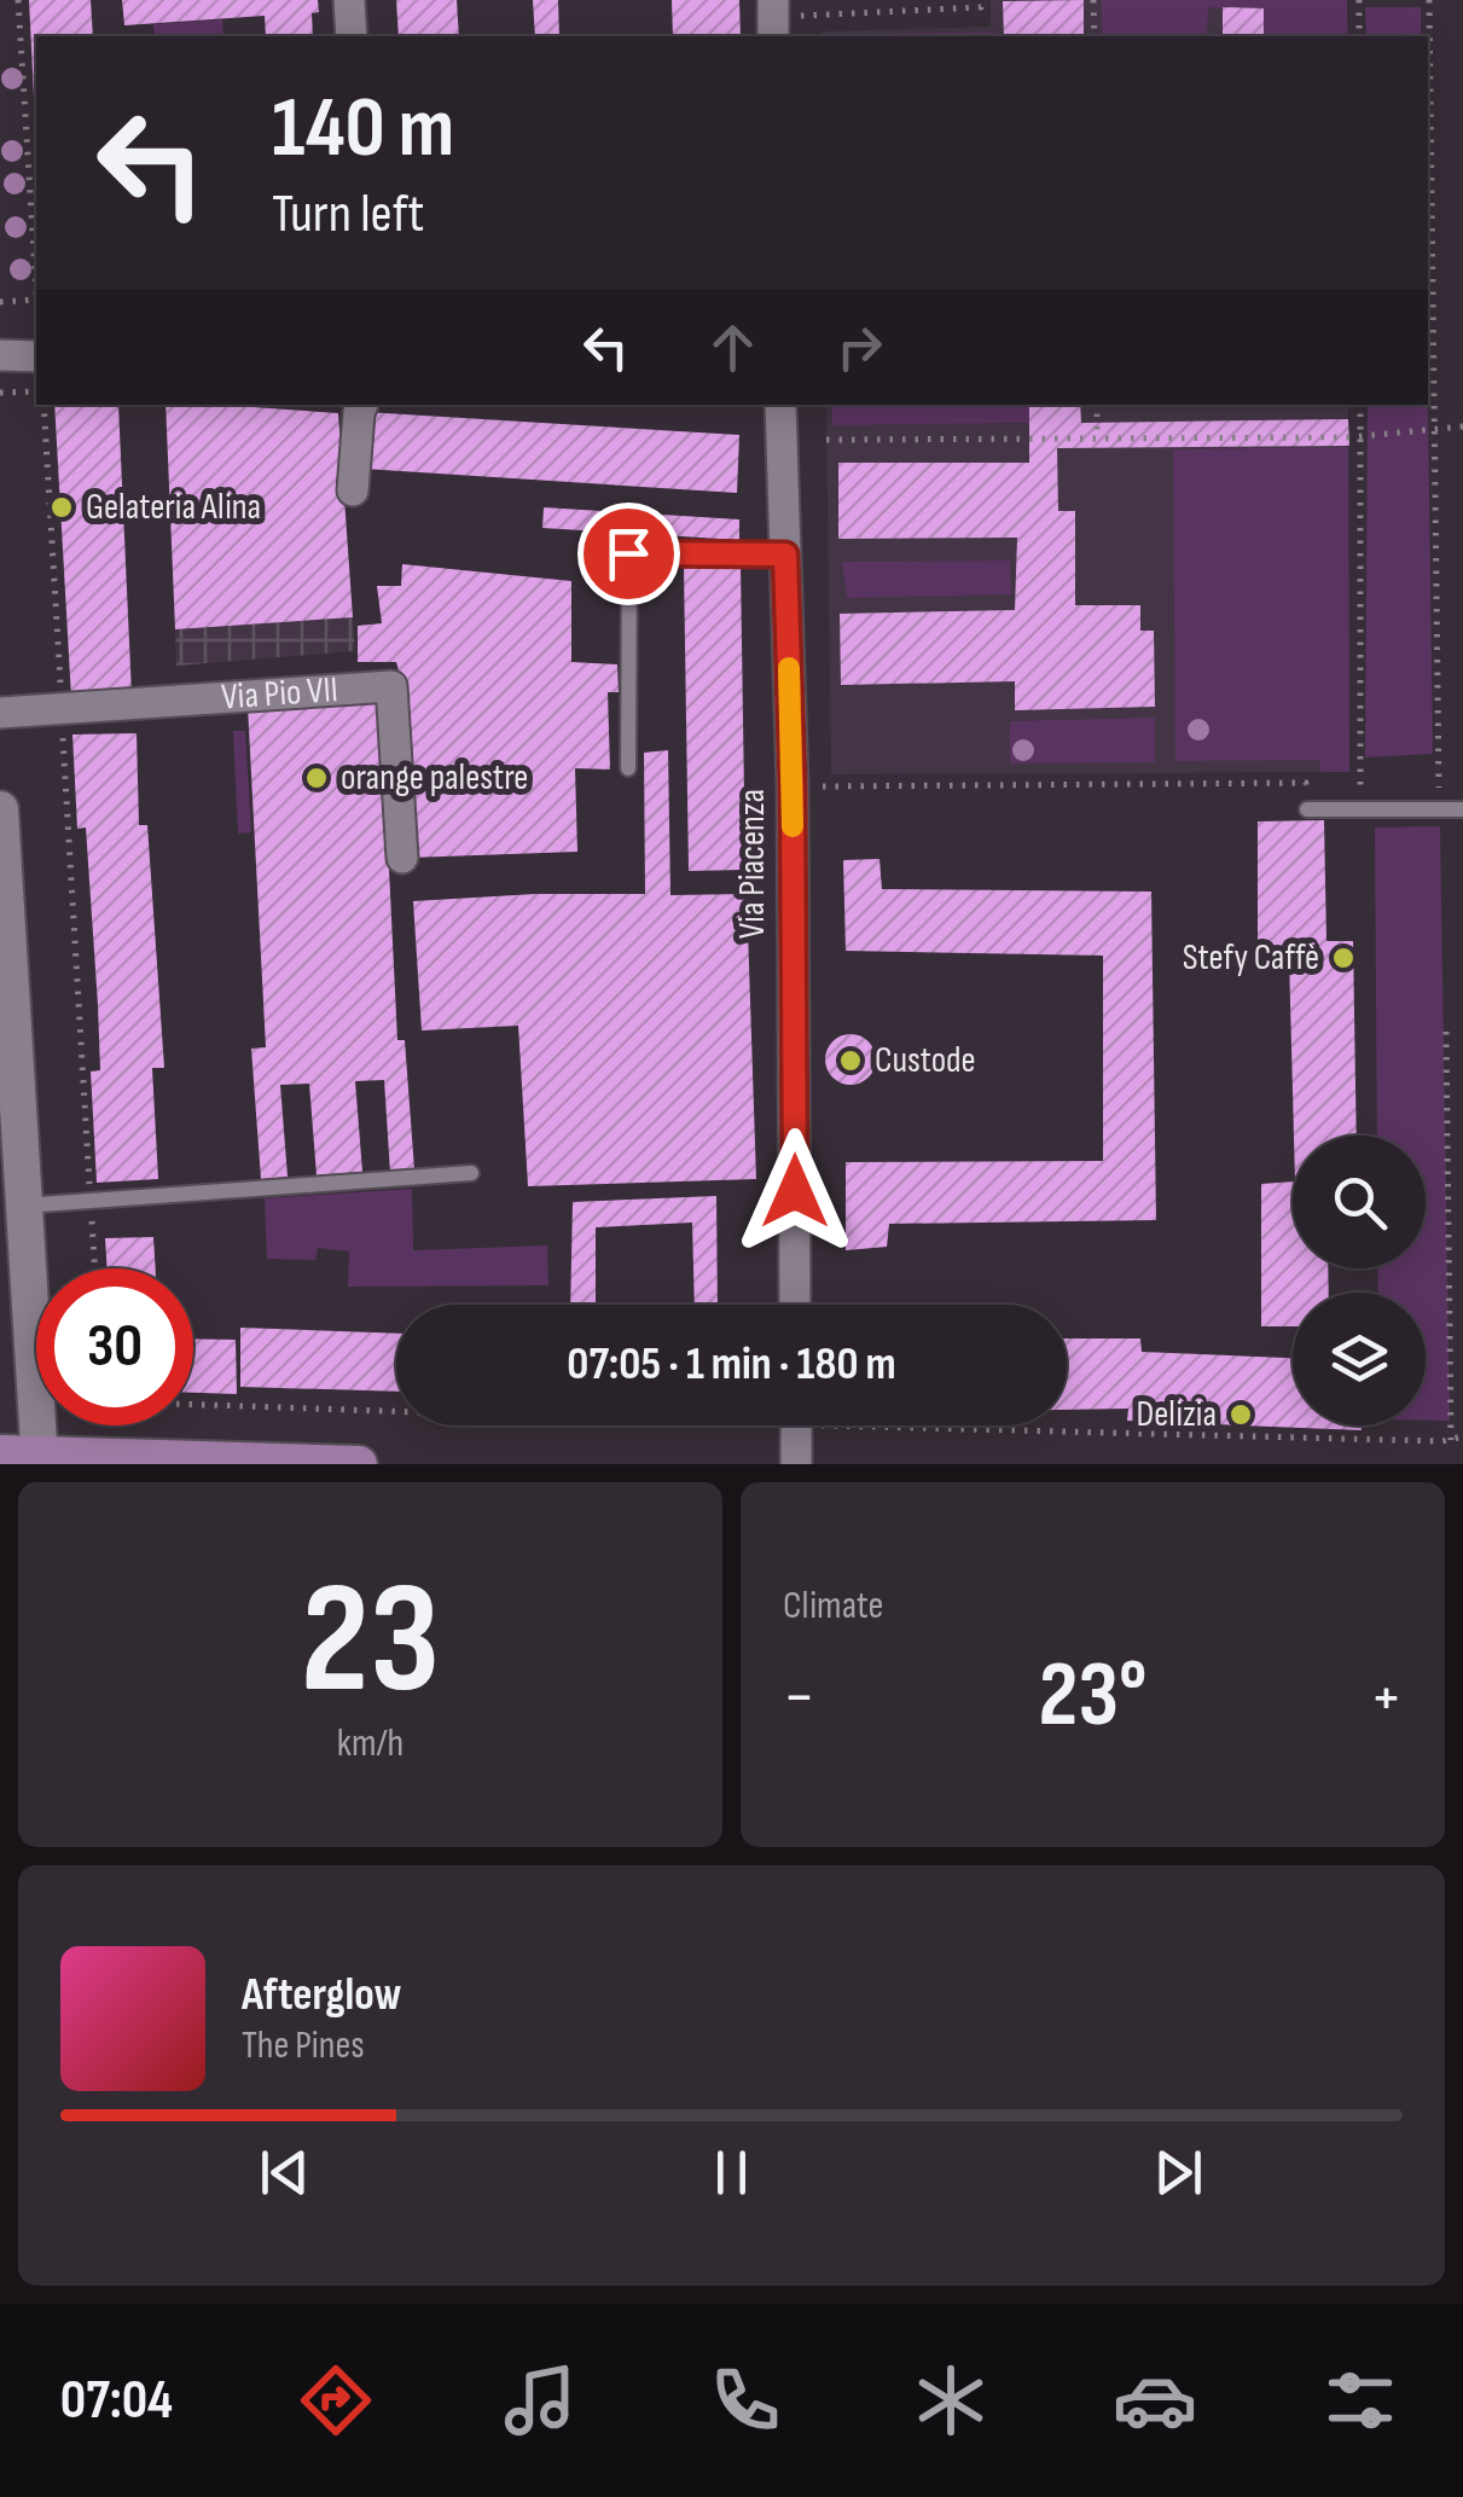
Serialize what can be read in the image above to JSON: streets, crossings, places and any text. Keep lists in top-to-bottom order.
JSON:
{
  "streets": {
    "street": ["Via Pio VII", "Via Piacenza"]
  },
  "places": [
    "Gelateria Alina",
    "orange palestre",
    "Stefy Caffè",
    "Custode",
    "Delizia"
  ],
  "page": {
    "turn": ["140 m", "Turn left"],
    "limit": "30",
    "trip": "07:05 · 1 min · 180 m",
    "tile": [
      ["23", "km/h"],
      "Climate"
    ],
    "heat": ["−", "23°", "+"],
    "song": ["Afterglow", "The Pines"],
    "tabs": "07:04"
  }
}
